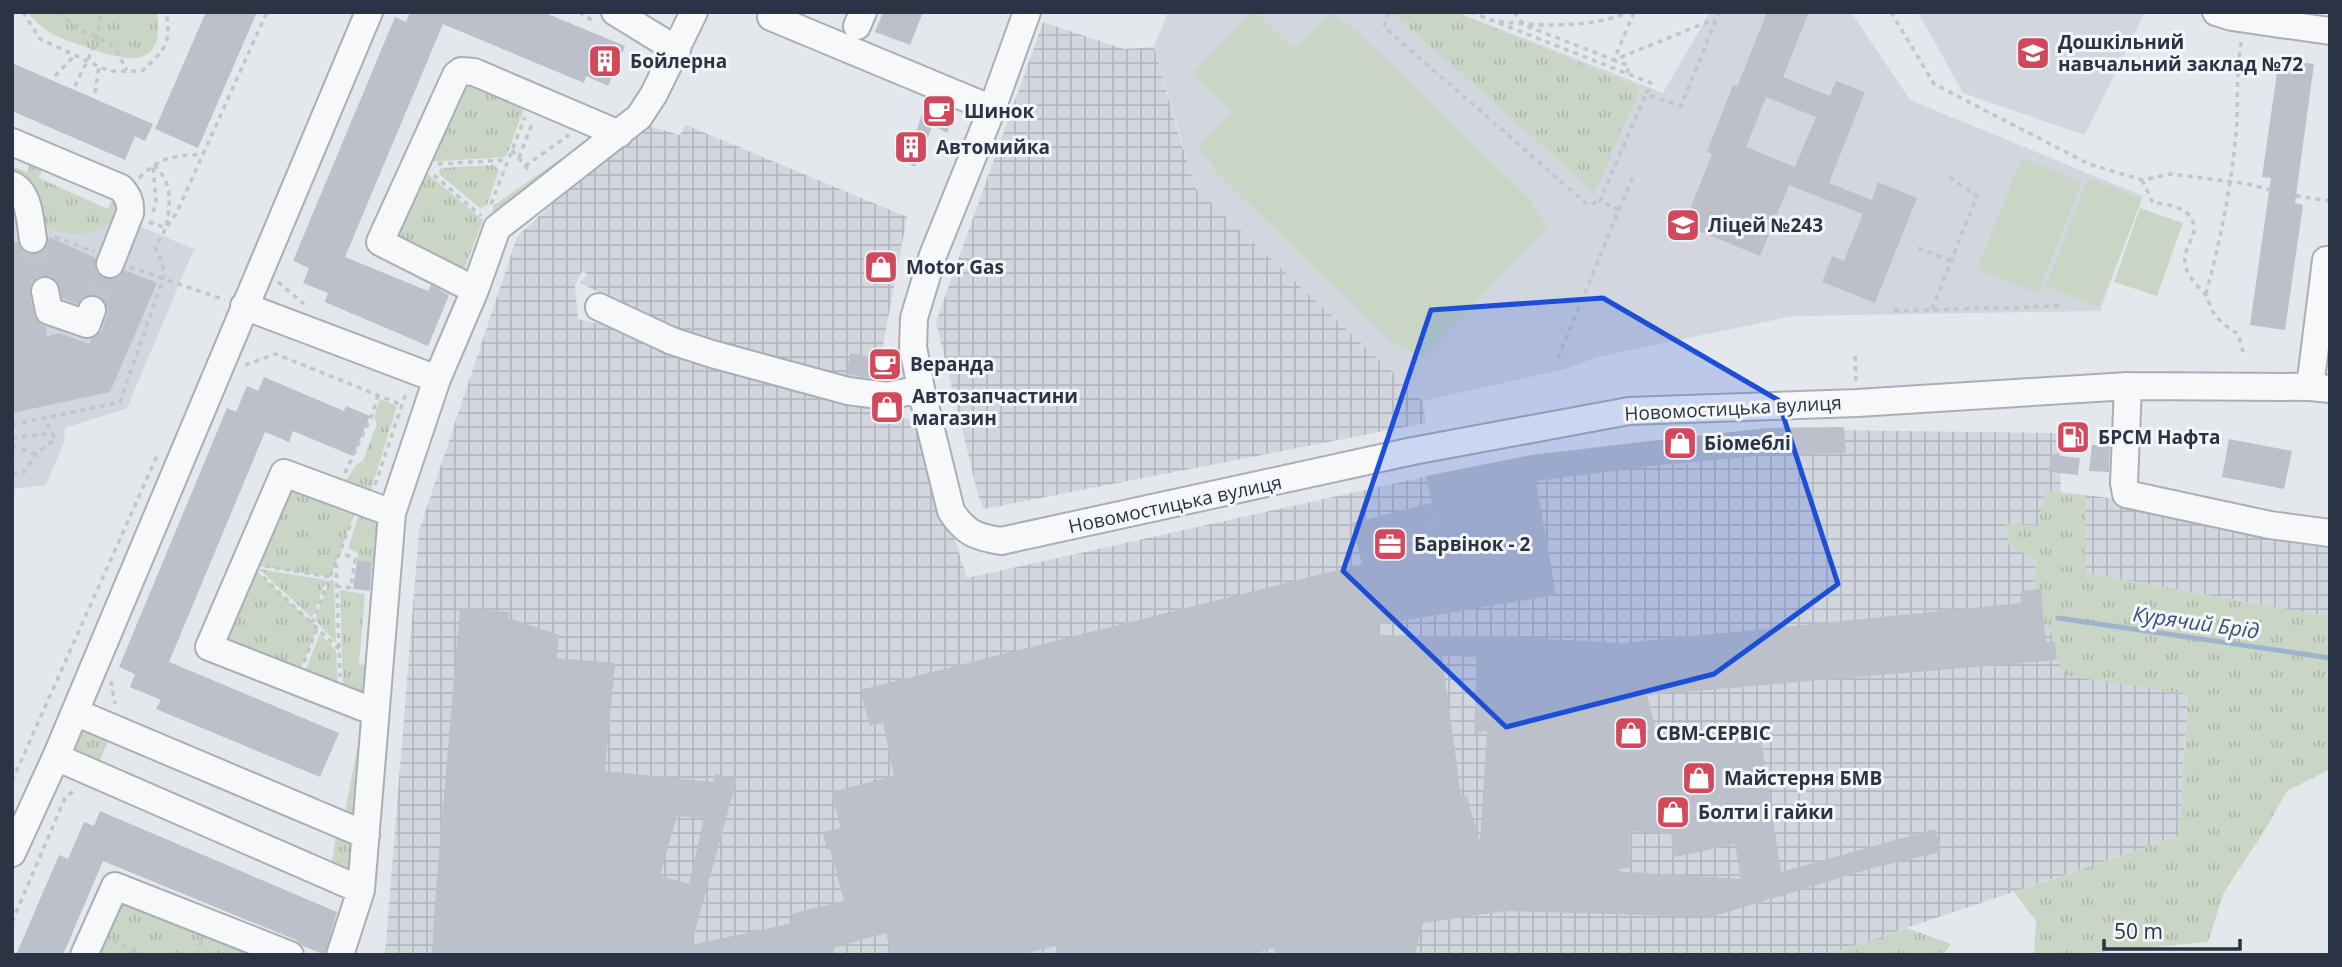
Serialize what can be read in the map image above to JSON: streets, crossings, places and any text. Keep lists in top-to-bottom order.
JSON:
{
  "streets": {
    "street": ["Новомостицька вулиця"]
  },
  "water": ["Курячий Брід"],
  "places": {
    "school or university": ["Дошкільний навчальний заклад №72", "Ліцей №243"],
    "building": ["Бойлерна", "Автомийка"],
    "cafe": ["Шинок", "Веранда"],
    "shop": [
      "Motor Gas",
      "Автозапчастини магазин",
      "Біомеблі",
      "СВМ-СЕРВІС",
      "Майстерня БМВ",
      "Болти і гайки"
    ],
    "fuel station": ["БРСМ Нафта"],
    "office": ["Барвінок - 2"]
  },
  "scale_bar": "50 m"
}
